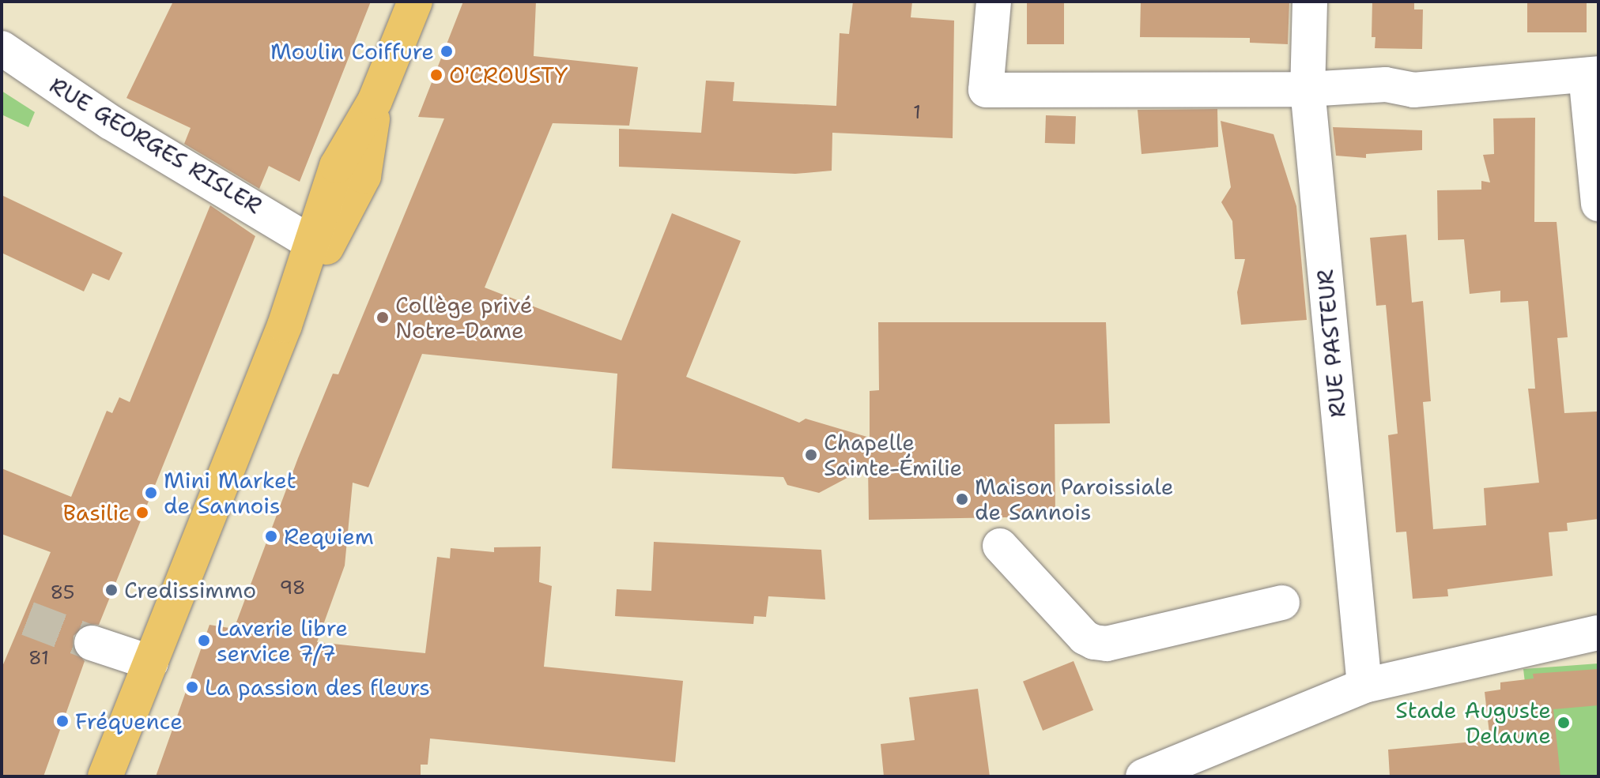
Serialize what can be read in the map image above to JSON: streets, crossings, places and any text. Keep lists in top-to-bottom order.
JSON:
{
  "streets": {
    "street": ["RUE GEORGES RISLER", "RUE PASTEUR"]
  },
  "places": [
    "Moulin Coiffure",
    "O'CROUSTY",
    "Collège privé Notre-Dame",
    "Chapelle Sainte-Émilie",
    "Mini Market de Sannois",
    "Maison Paroissiale de Sannois",
    "Basilic",
    "Requiem",
    "Credissimmo",
    "Laverie libre service 7/7",
    "La passion des fleurs",
    "Fréquence",
    "Stade Auguste Delaune"
  ],
  "house_numbers": [
    "1",
    "98",
    "85",
    "81"
  ]
}
